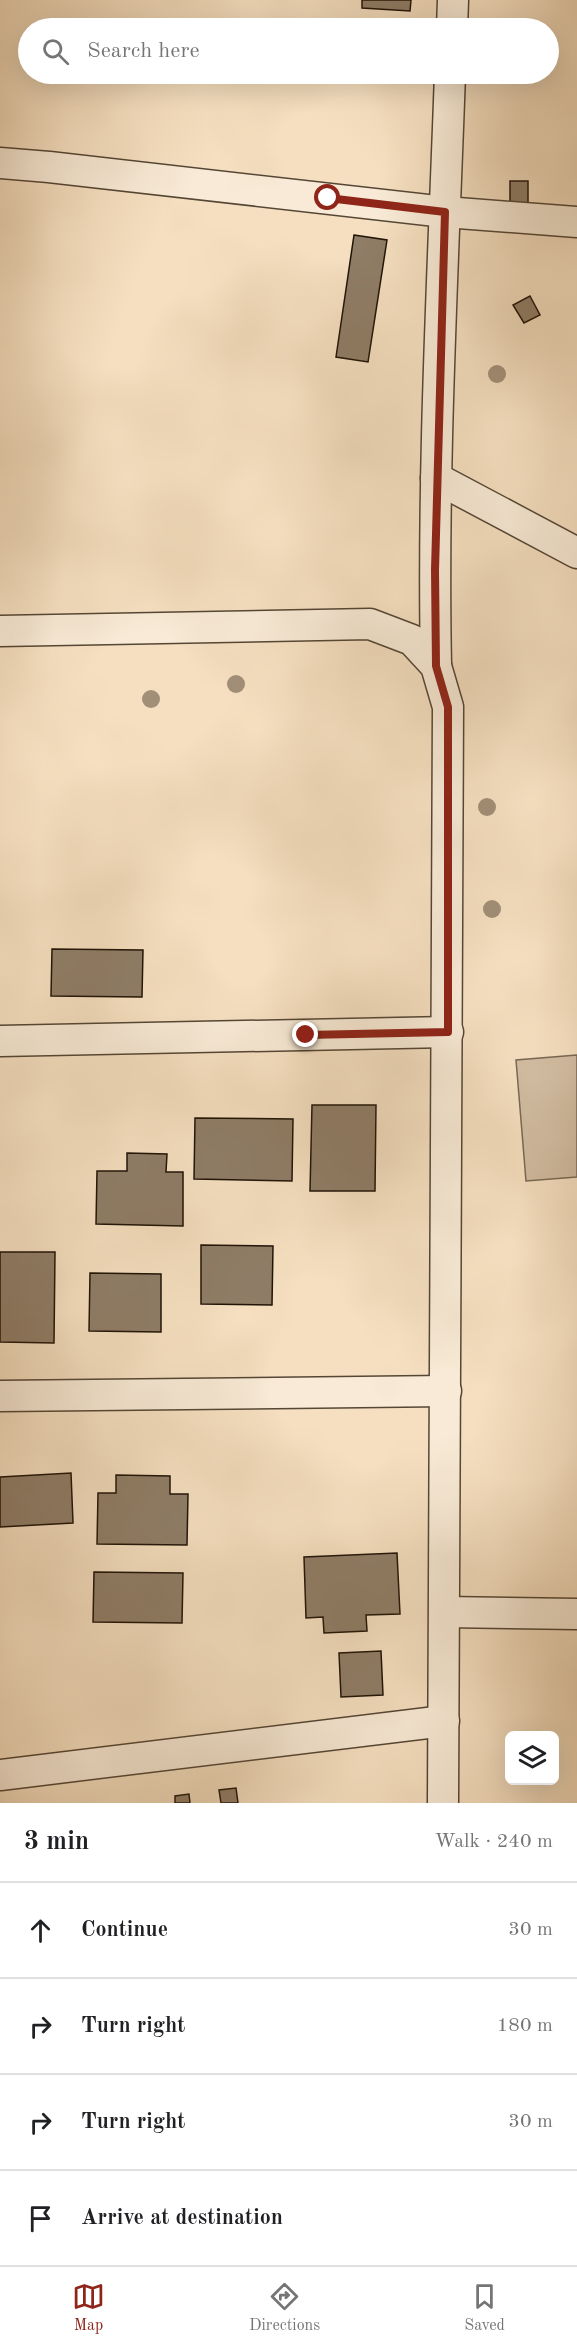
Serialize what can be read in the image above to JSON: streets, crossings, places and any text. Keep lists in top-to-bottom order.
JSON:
{
  "page": {
    "search": "Search here",
    "heading": ["3 min", "Walk · 240 m"],
    "list": [
      ["Continue", "30 m"],
      ["Turn right", "180 m"],
      ["Turn right", "30 m"],
      "Arrive at destination"
    ],
    "nav": ["Map", "Directions", "Saved"]
  }
}
